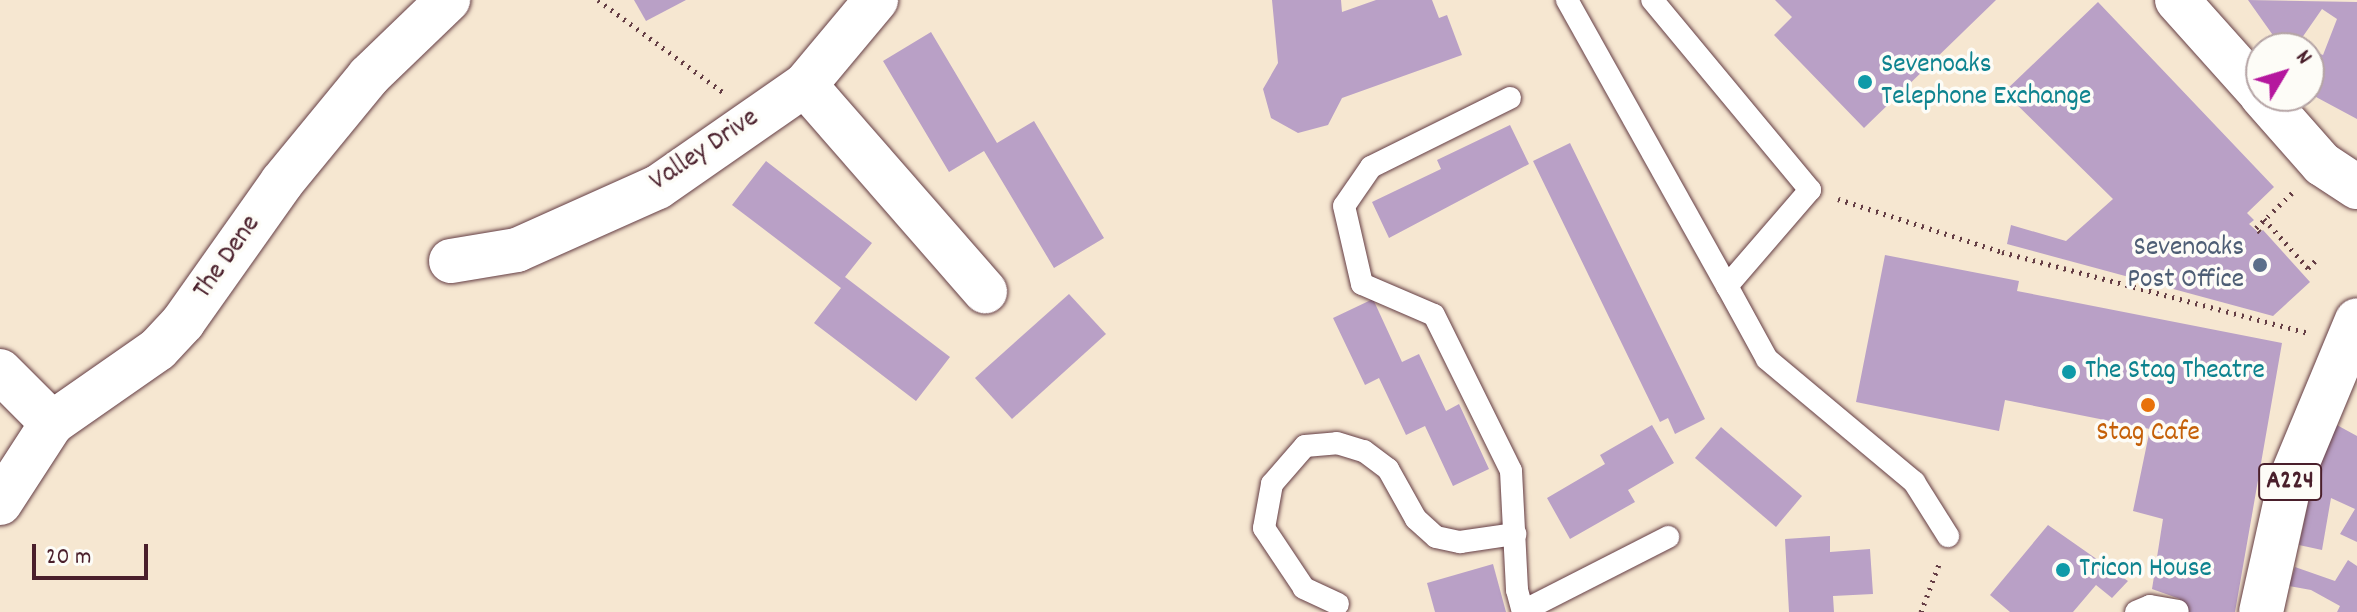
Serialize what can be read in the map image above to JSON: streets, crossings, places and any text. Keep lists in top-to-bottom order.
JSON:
{
  "streets": {
    "street": ["Valley Drive", "The Dene", "A224"]
  },
  "places": [
    "Sevenoaks Telephone Exchange",
    "Sevenoaks Post Office",
    "The Stag Theatre",
    "Stag Cafe",
    "Tricon House"
  ],
  "scale_bar": "20 m",
  "north": "top right"
}
